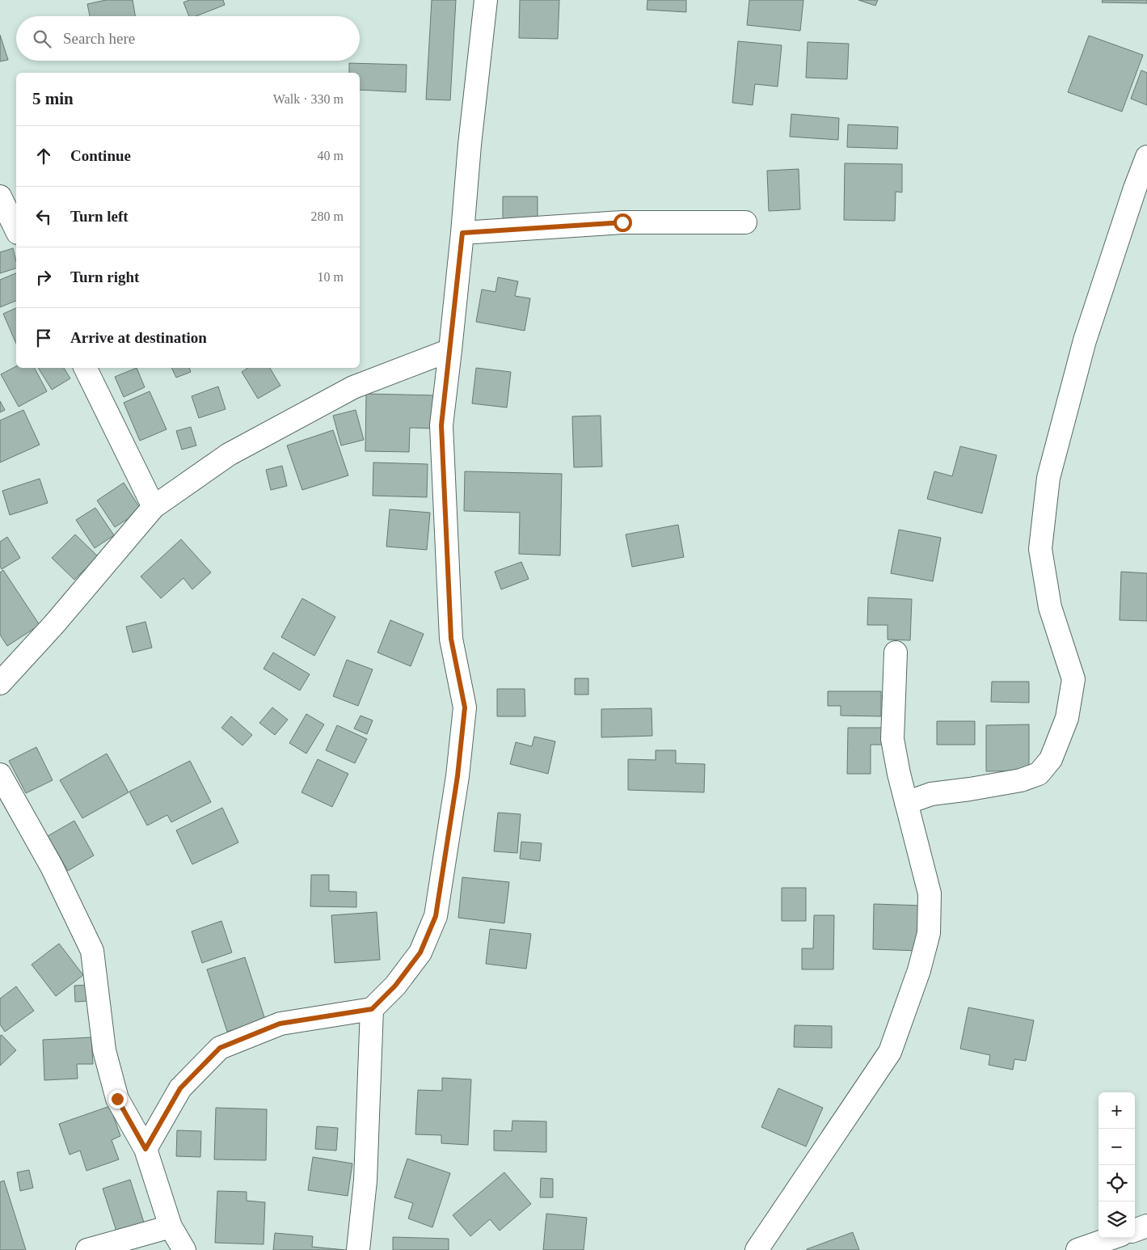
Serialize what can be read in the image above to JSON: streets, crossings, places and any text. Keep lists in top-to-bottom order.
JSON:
{
  "page": {
    "search": "Search here",
    "heading": ["5 min", "Walk · 330 m"],
    "list": [
      ["Continue", "40 m"],
      ["Turn left", "280 m"],
      ["Turn right", "10 m"],
      "Arrive at destination"
    ],
    "map_buttons": ["+", "−"]
  }
}
